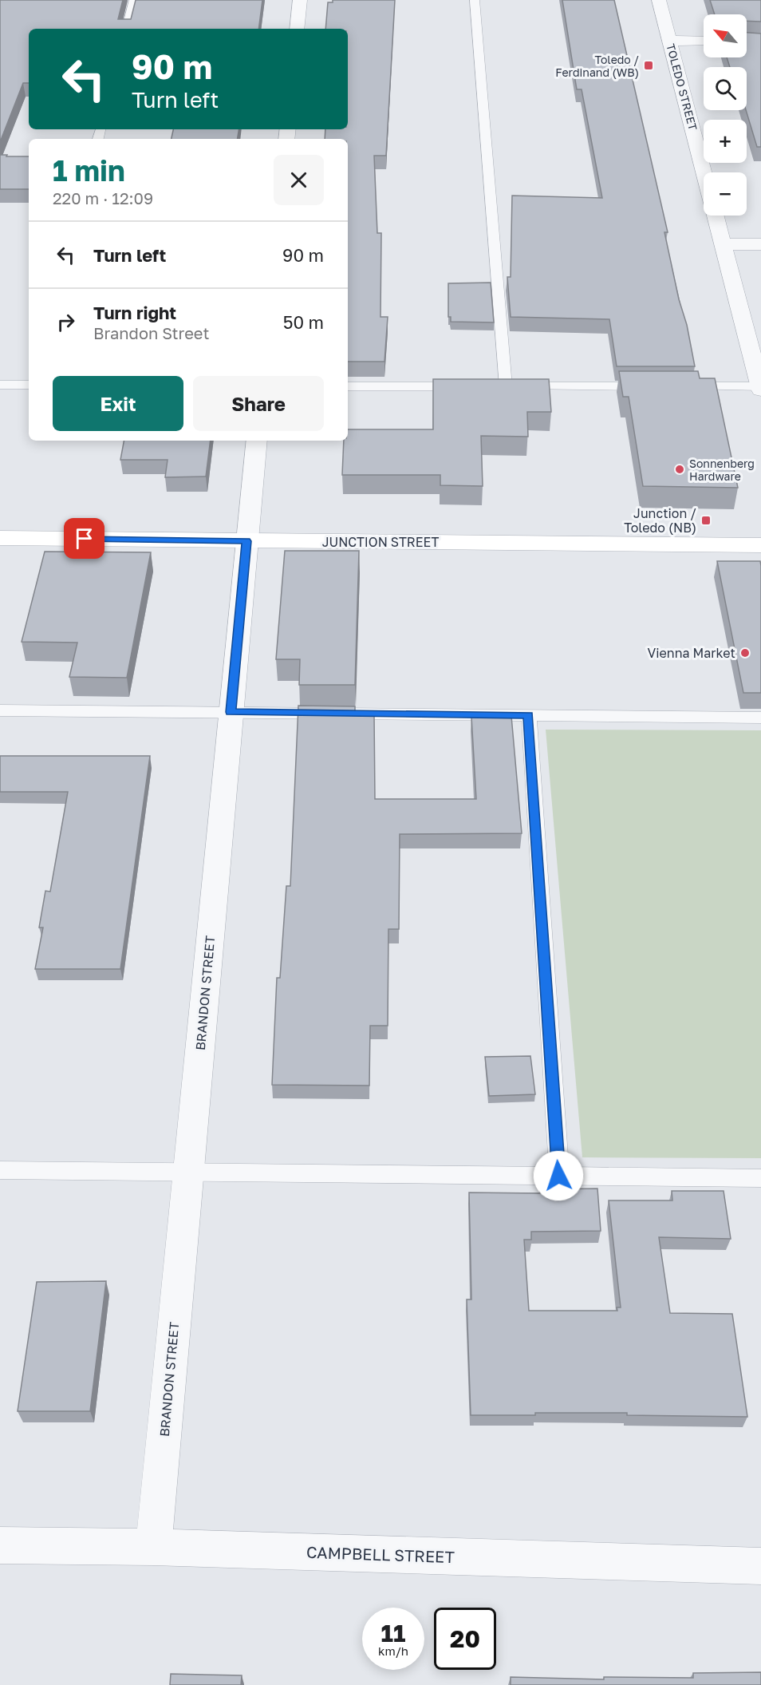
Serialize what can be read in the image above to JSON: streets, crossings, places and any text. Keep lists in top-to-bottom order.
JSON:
{
  "streets": {
    "street": [
      "TOLEDO STREET",
      "JUNCTION STREET",
      "BRANDON STREET",
      "CAMPBELL STREET"
    ]
  },
  "crossings": [
    ["JUNCTION STREET", "BRANDON STREET"],
    ["BRANDON STREET", "CAMPBELL STREET"]
  ],
  "places": {
    "transit": ["Toledo / Ferdinand (WB)", "Junction / Toledo (NB)"],
    "other": ["Sonnenberg Hardware", "Vienna Market"]
  },
  "north": "top left",
  "page": {
    "map_buttons": ["+", "−"],
    "turn": ["90 m", "Turn left"],
    "heading": ["1 min", "220 m · 12:09"],
    "list": [
      {
        "name": "Turn left",
        "value": "90 m"
      },
      {
        "name": "Turn right",
        "note": "Brandon Street",
        "value": "50 m"
      }
    ],
    "buttons": ["Exit", "Share"],
    "speed": "11 km/h",
    "limit": "20"
  }
}
